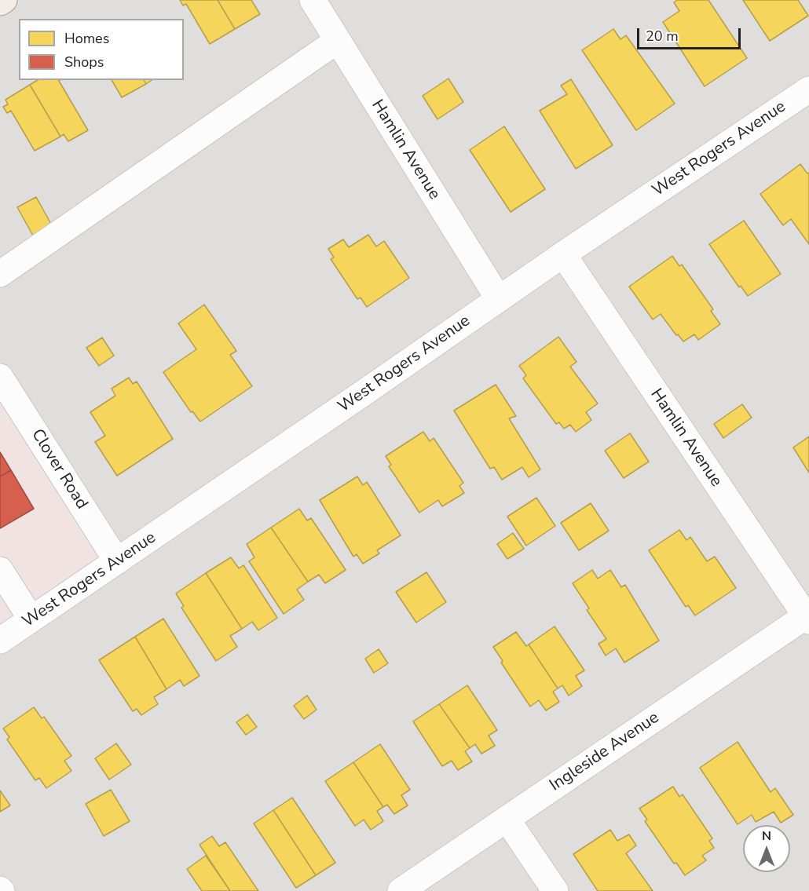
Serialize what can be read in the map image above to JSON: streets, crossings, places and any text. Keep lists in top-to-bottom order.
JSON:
{
  "streets": {
    "street": [
      "West Rogers Avenue",
      "Hamlin Avenue",
      "Clover Road",
      "Ingleside Avenue"
    ]
  },
  "crossings": [
    ["West Rogers Avenue", "Hamlin Avenue"],
    ["West Rogers Avenue", "Clover Road"],
    ["Hamlin Avenue", "Ingleside Avenue"]
  ],
  "legend": ["Homes", "Shops"],
  "scale_bar": "20 m",
  "north": "top"
}
